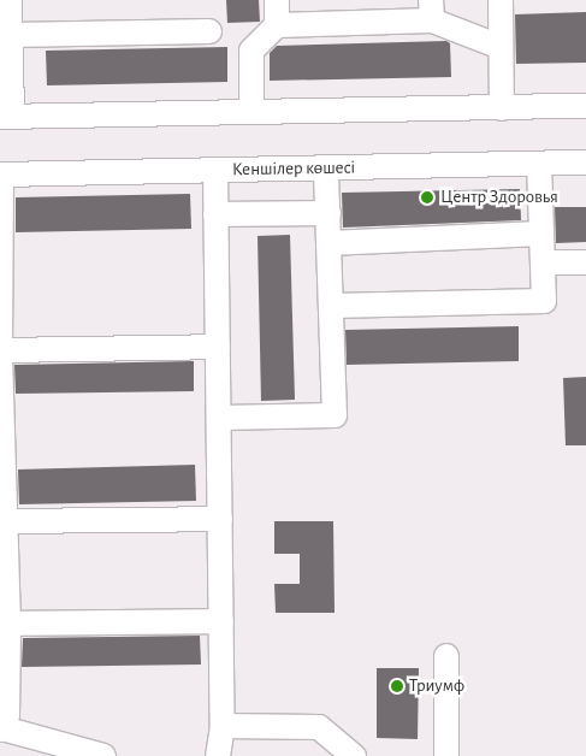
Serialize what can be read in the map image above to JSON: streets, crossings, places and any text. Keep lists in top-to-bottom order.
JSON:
{
  "streets": {
    "street": ["Кеншілер көшесі"]
  },
  "places": ["Центр Здоровья", "Триумф"]
}
